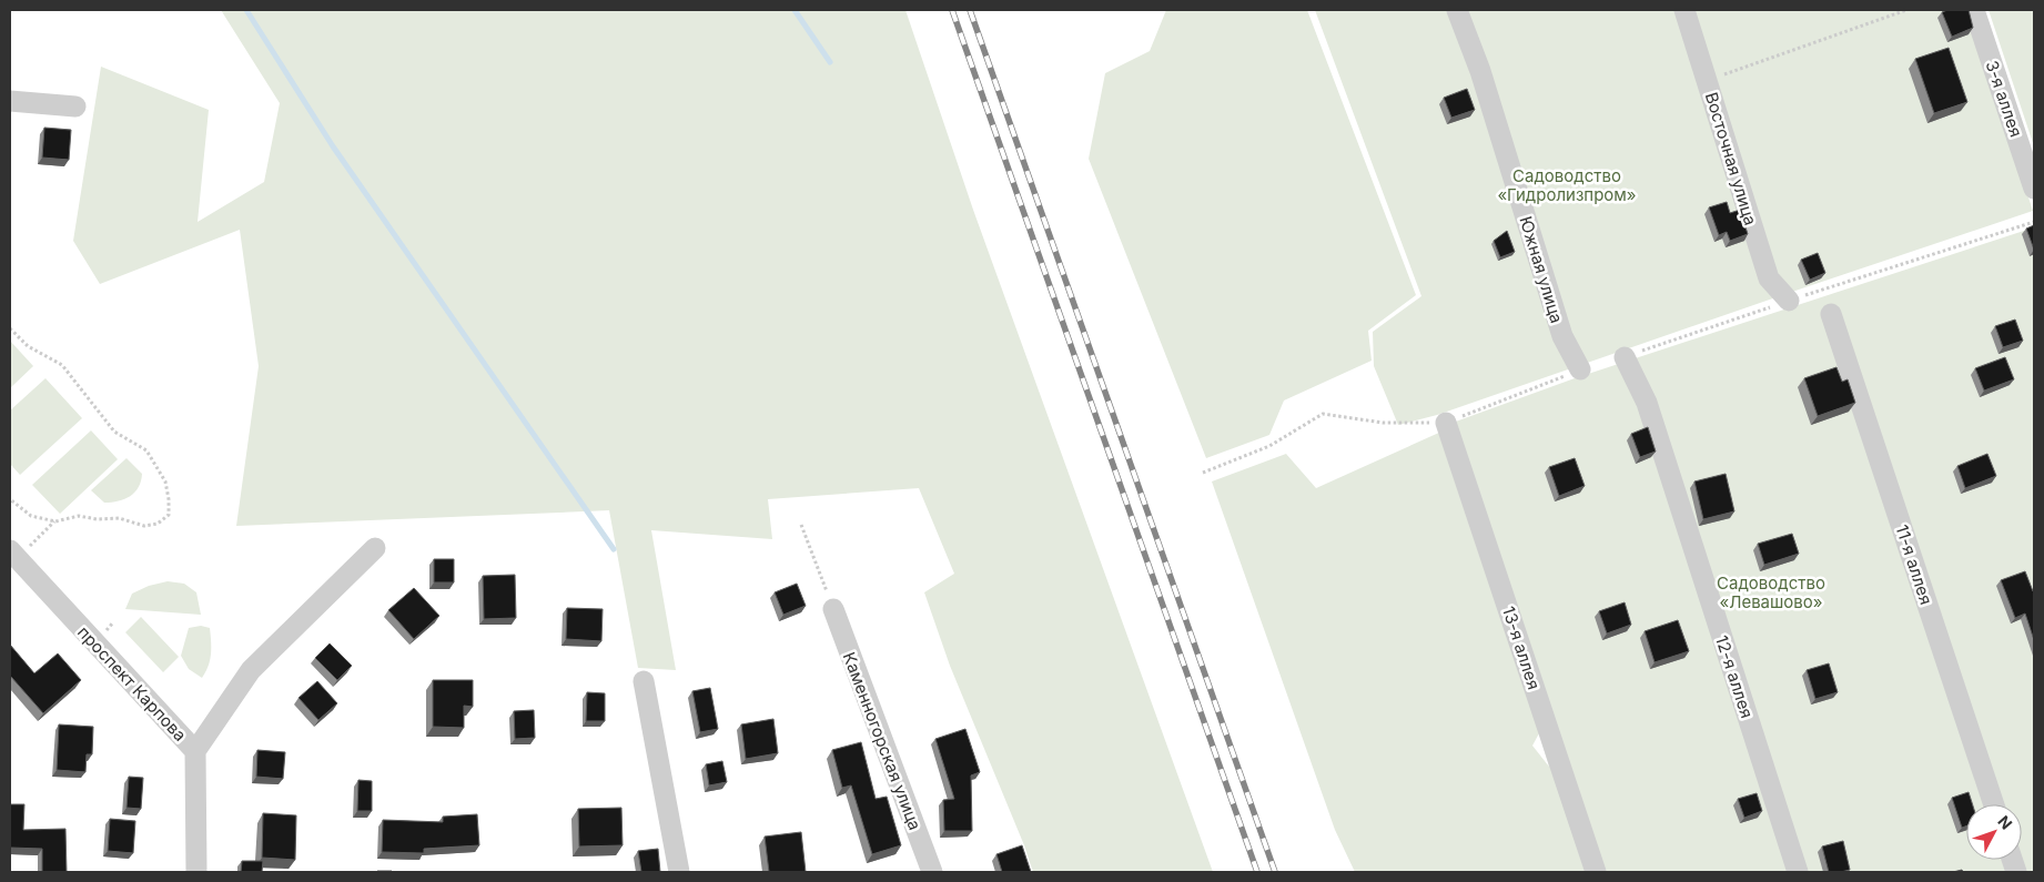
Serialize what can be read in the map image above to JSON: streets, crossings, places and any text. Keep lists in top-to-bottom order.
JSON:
{
  "streets": {
    "street": [
      "3-я аллея",
      "Восточная улица",
      "Южная улица",
      "11-я аллея",
      "13-я аллея",
      "12-я аллея",
      "проспект Карпова",
      "Каменногорская улица"
    ]
  },
  "parks": ["Садоводство «Гидролизпром»", "Садоводство «Левашово»"],
  "north": "top right"
}
